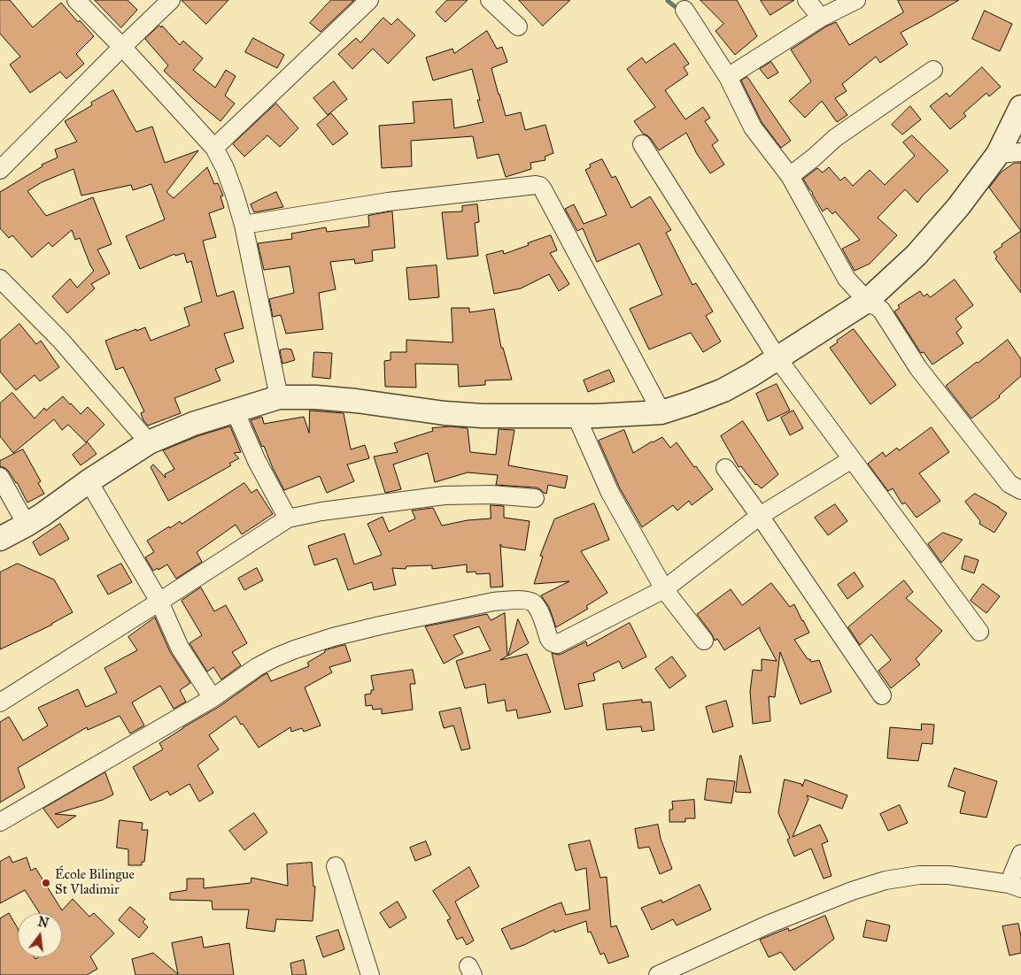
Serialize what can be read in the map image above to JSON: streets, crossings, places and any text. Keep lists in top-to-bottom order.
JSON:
{
  "places": ["École Bilingue St Vladimir"],
  "north": "top"
}
